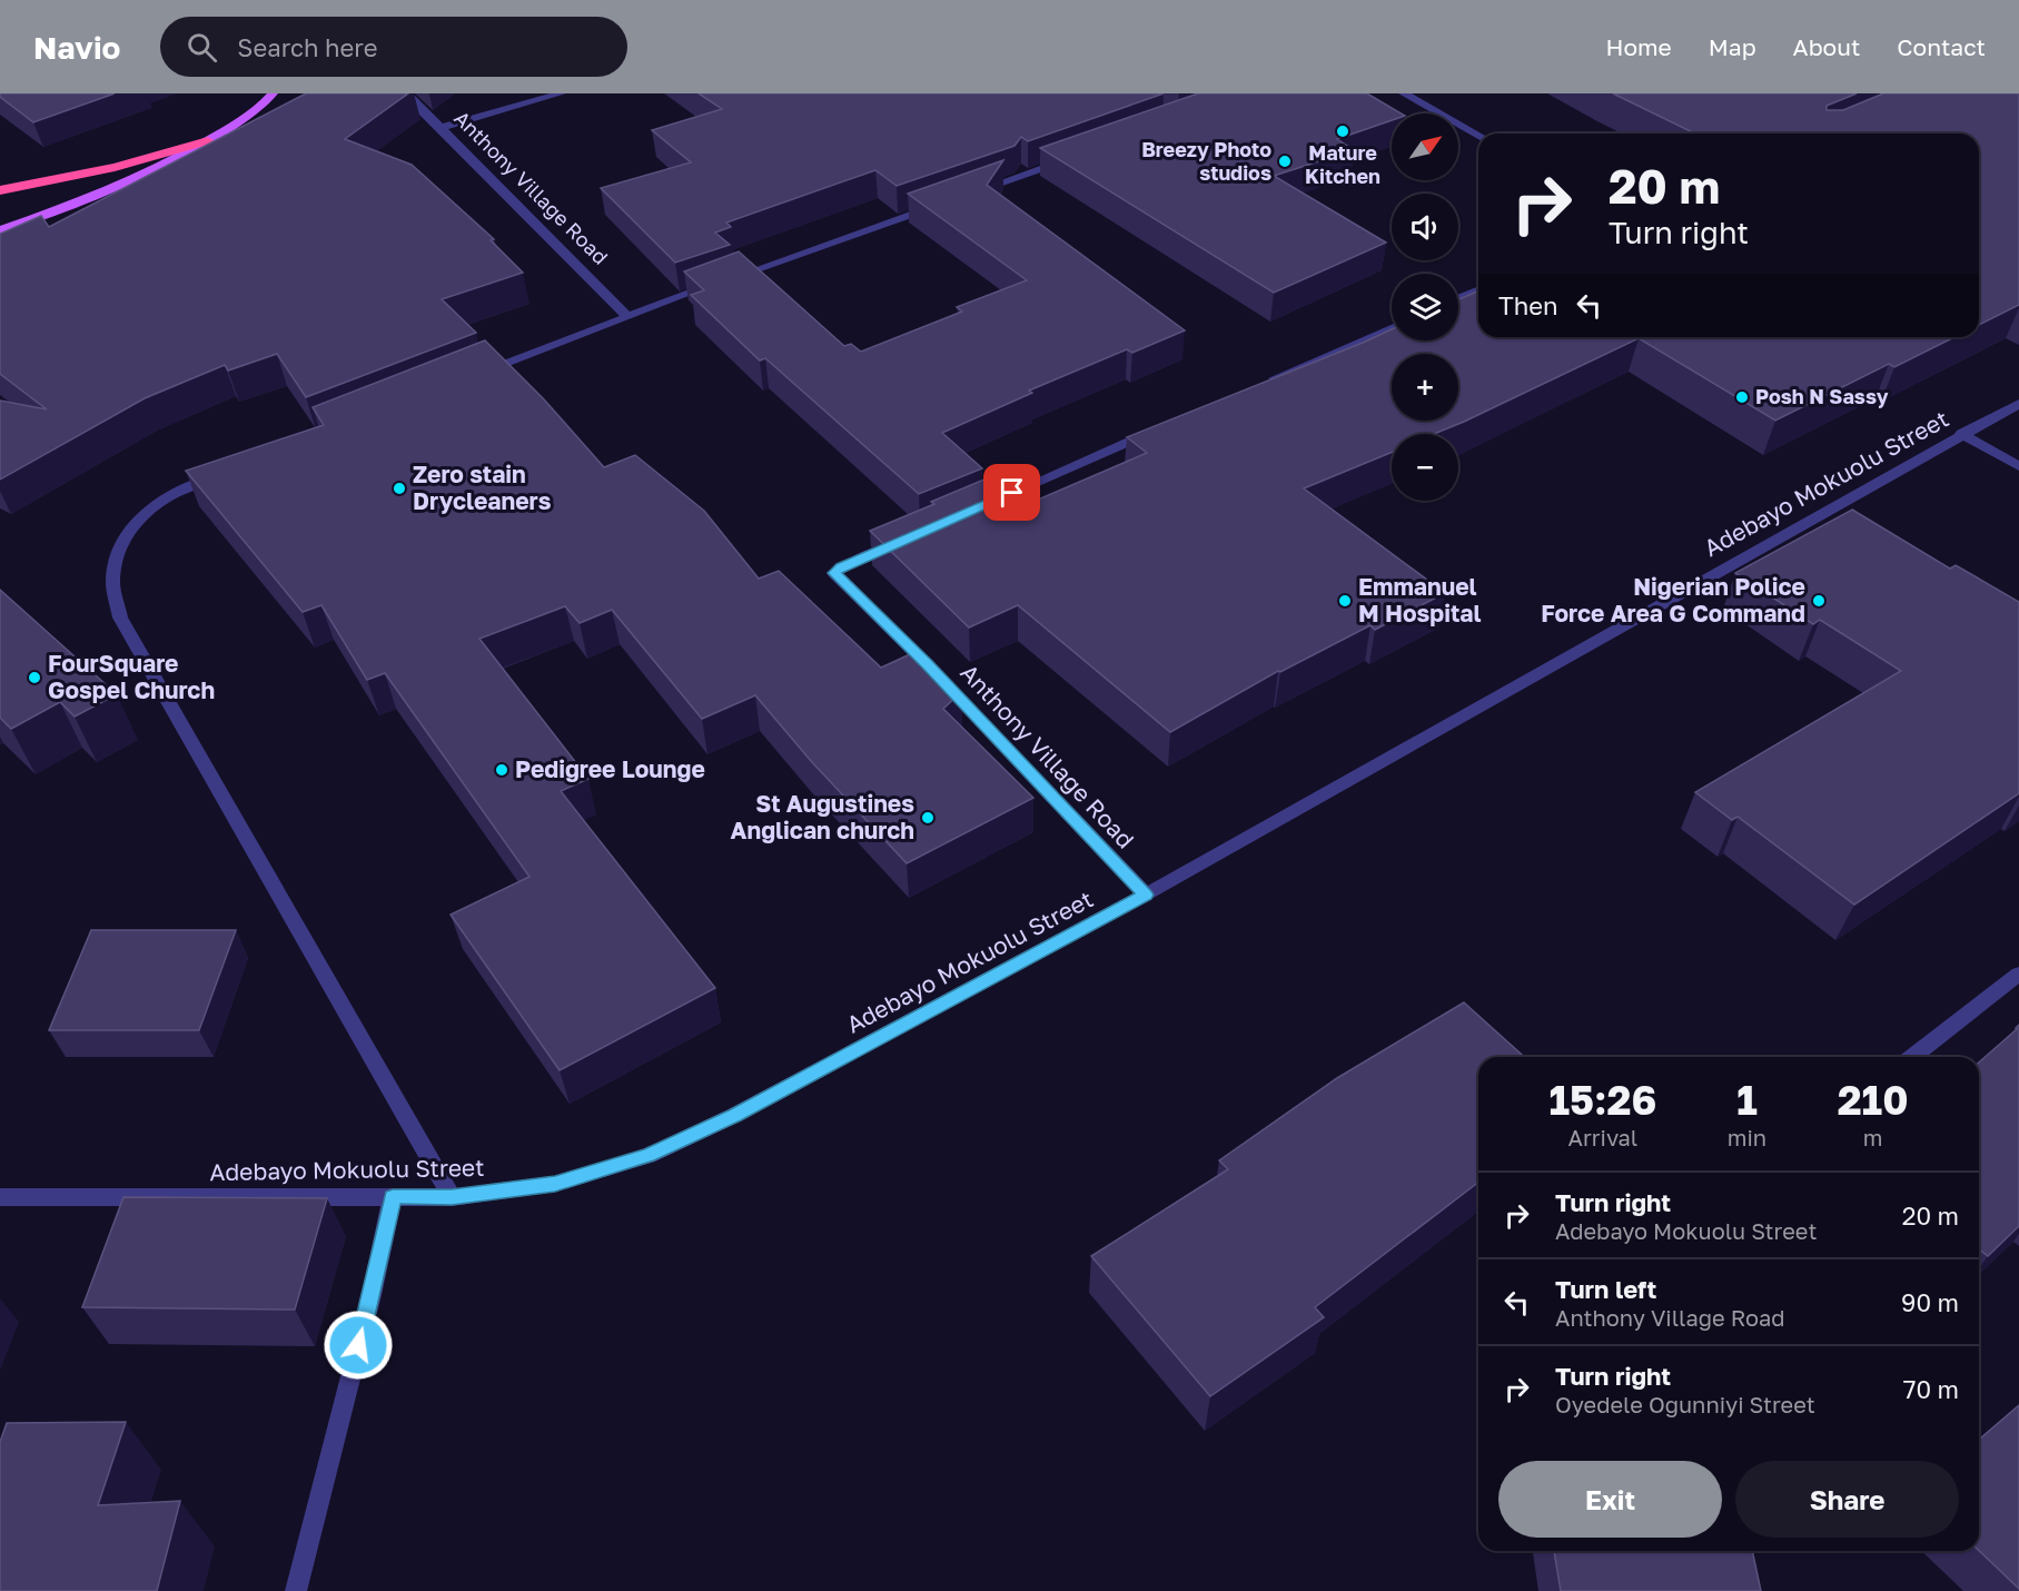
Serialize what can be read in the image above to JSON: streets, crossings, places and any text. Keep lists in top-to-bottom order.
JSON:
{
  "streets": {
    "street": ["Anthony Village Road", "Adebayo Mokuolu Street"]
  },
  "crossings": [
    ["Anthony Village Road", "Adebayo Mokuolu Street"]
  ],
  "places": [
    "Mature Kitchen",
    "Breezy Photo studios",
    "Posh N Sassy",
    "Zero stain Drycleaners",
    "Emmanuel M Hospital",
    "Nigerian Police Force Area G Command",
    "FourSquare Gospel Church",
    "Pedigree Lounge",
    "St Augustines Anglican church"
  ],
  "north": "top right",
  "page": {
    "header": "Navio",
    "search": "Search here",
    "nav": [
      "Home",
      "Map",
      "About",
      "Contact"
    ],
    "map_buttons": ["+", "−"],
    "turn": ["20 m", "Turn right"],
    "then": "Then",
    "eta": [
      "15:26",
      "Arrival",
      "1",
      "min",
      "210",
      "m"
    ],
    "list": [
      {
        "name": "Turn right",
        "note": "Adebayo Mokuolu Street",
        "value": "20 m"
      },
      {
        "name": "Turn left",
        "note": "Anthony Village Road",
        "value": "90 m"
      },
      {
        "name": "Turn right",
        "note": "Oyedele Ogunniyi Street",
        "value": "70 m"
      }
    ],
    "buttons": ["Exit", "Share"]
  }
}
